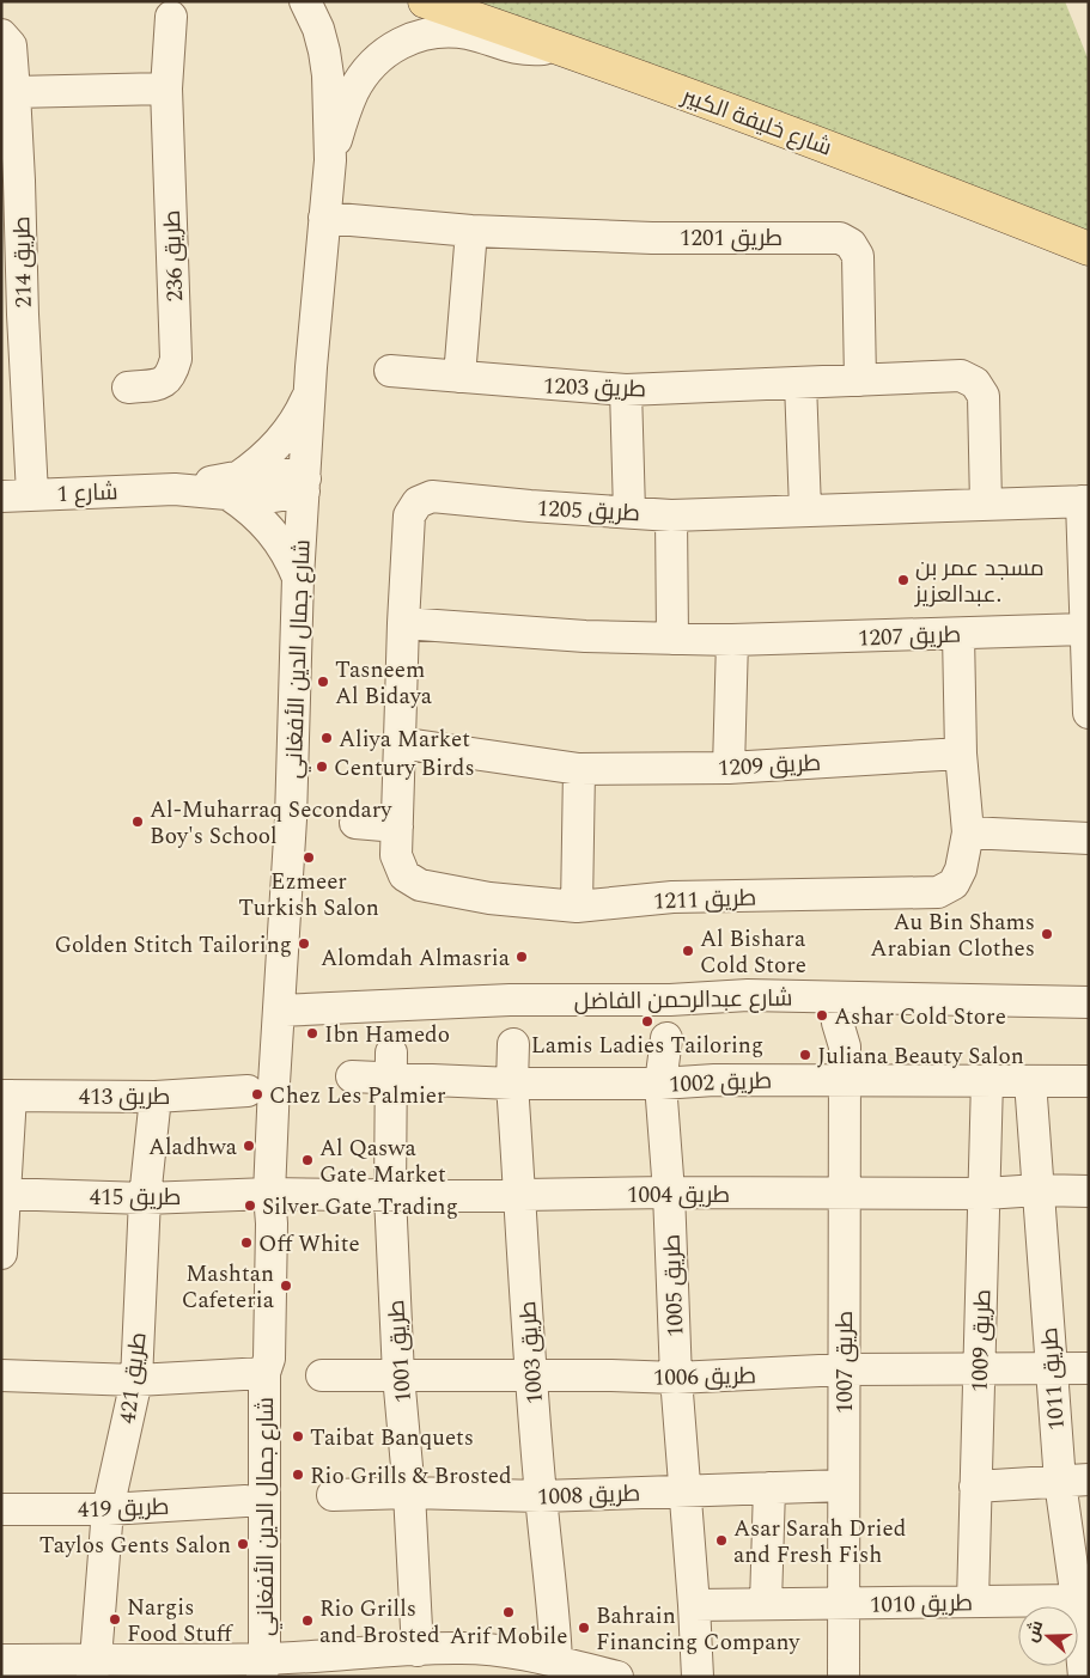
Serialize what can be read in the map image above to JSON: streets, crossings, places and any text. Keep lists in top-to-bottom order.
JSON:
{
  "streets": {
    "main road": ["شارع خليفة الكبير"],
    "street": [
      "طريق 1201",
      "طريق 236",
      "طريق 214",
      "طريق 1203",
      "شارع 1",
      "طريق 1205",
      "طريق 1207",
      "شارع جمال الدين الأفغاني",
      "طريق 1209",
      "طريق 1211",
      "شارع عبدالرحمن الفاضل",
      "طريق 1002",
      "طريق 413",
      "طريق 1004",
      "طريق 415",
      "طريق 1005",
      "طريق 1009",
      "طريق 1001",
      "طريق 1003",
      "طريق 1007",
      "طريق 1006",
      "طريق 421",
      "طريق 1011",
      "طريق 1008",
      "طريق 419",
      "طريق 1010"
    ]
  },
  "crossings": [
    ["شارع خليفة الكبير", "شارع جمال الدين الأفغاني"],
    ["طريق 1201", "طريق 1203"],
    ["طريق 1201", "شارع جمال الدين الأفغاني"],
    ["طريق 214", "شارع 1"],
    ["طريق 1203", "طريق 1205"],
    ["شارع 1", "شارع جمال الدين الأفغاني"],
    ["طريق 1205", "طريق 1207"],
    ["طريق 1205", "طريق 1209"],
    ["طريق 1205", "طريق 1211"],
    ["طريق 1207", "طريق 1211"],
    ["شارع جمال الدين الأفغاني", "شارع عبدالرحمن الفاضل"],
    ["شارع جمال الدين الأفغاني", "طريق 1004"],
    ["شارع جمال الدين الأفغاني", "طريق 415"],
    ["طريق 1209", "طريق 1211"],
    ["شارع عبدالرحمن الفاضل", "طريق 1007"],
    ["طريق 1002", "طريق 1005"],
    ["طريق 1002", "طريق 1009"],
    ["طريق 1002", "طريق 1001"],
    ["طريق 1002", "طريق 1003"],
    ["طريق 1002", "طريق 1007"],
    ["طريق 1002", "طريق 1011"],
    ["طريق 413", "طريق 421"],
    ["طريق 1004", "طريق 415"],
    ["طريق 1004", "طريق 1005"],
    ["طريق 1004", "طريق 1009"],
    ["طريق 1004", "طريق 1001"],
    ["طريق 1004", "طريق 1003"],
    ["طريق 1004", "طريق 1007"],
    ["طريق 1004", "طريق 1011"],
    ["طريق 415", "طريق 421"],
    ["طريق 1005", "طريق 1006"],
    ["طريق 1005", "طريق 1008"],
    ["طريق 1005", "طريق 1010"],
    ["طريق 1009", "طريق 1006"],
    ["طريق 1009", "طريق 1010"],
    ["طريق 1001", "طريق 1006"],
    ["طريق 1001", "طريق 1008"],
    ["طريق 1003", "طريق 1006"],
    ["طريق 1003", "طريق 1008"],
    ["طريق 1007", "طريق 1006"],
    ["طريق 1007", "طريق 1008"],
    ["طريق 1007", "طريق 1010"],
    ["طريق 1006", "طريق 1011"],
    ["طريق 421", "طريق 419"],
    ["طريق 1011", "طريق 1010"]
  ],
  "places": [
    "مسجد عمر بن عبدالعزيز.",
    "Tasneem Al Bidaya",
    "Aliya Market",
    "Century Birds",
    "Al-Muharraq Secondary Boy's School",
    "Ezmeer Turkish Salon",
    "Au Bin Shams Arabian Clothes",
    "Golden Stitch Tailoring",
    "Al Bishara Cold Store",
    "Alomdah Almasria",
    "Ashar Cold Store",
    "Lamis Ladies Tailoring",
    "Ibn Hamedo",
    "Juliana Beauty Salon",
    "Chez Les Palmier",
    "Aladhwa",
    "Al Qaswa Gate Market",
    "Silver Gate Trading",
    "Off White",
    "Mashtan Cafeteria",
    "Taibat Banquets",
    "Rio Grills & Brosted",
    "Asar Sarah Dried and Fresh Fish",
    "Taylos Gents Salon",
    "Arif Mobile",
    "Nargis Food Stuff",
    "Rio Grills and Brosted",
    "Bahrain Financing Company"
  ],
  "north": "left"
}
